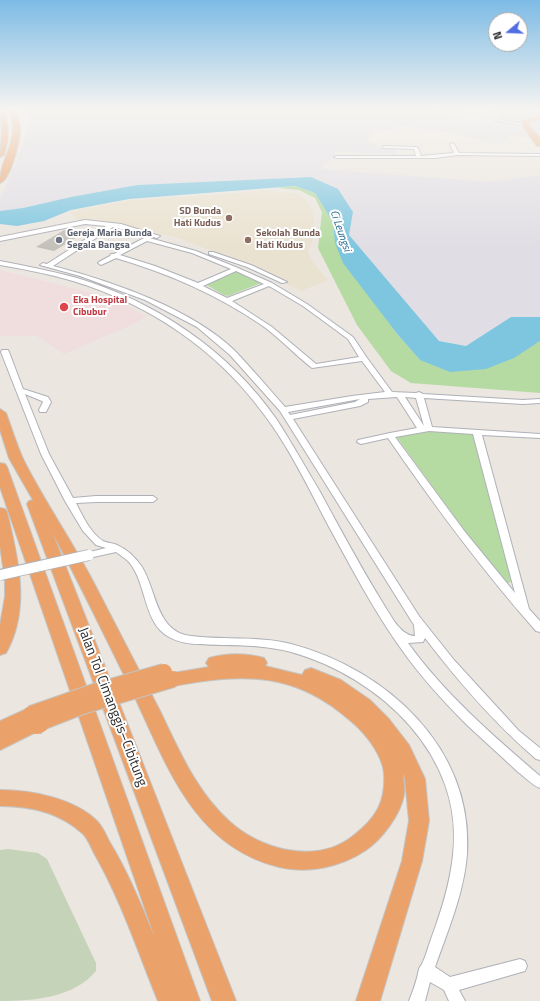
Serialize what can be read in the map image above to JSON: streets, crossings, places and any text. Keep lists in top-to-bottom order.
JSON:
{
  "streets": {
    "highway": ["Jalan Tol Cimanggis–Cibitung"]
  },
  "water": ["Ci Leungsi"],
  "places": [
    "SD Bunda Hati Kudus",
    "Gereja Maria Bunda Segala Bangsa",
    "Sekolah Bunda Hati Kudus",
    "Eka Hospital Cibubur"
  ],
  "north": "left"
}
